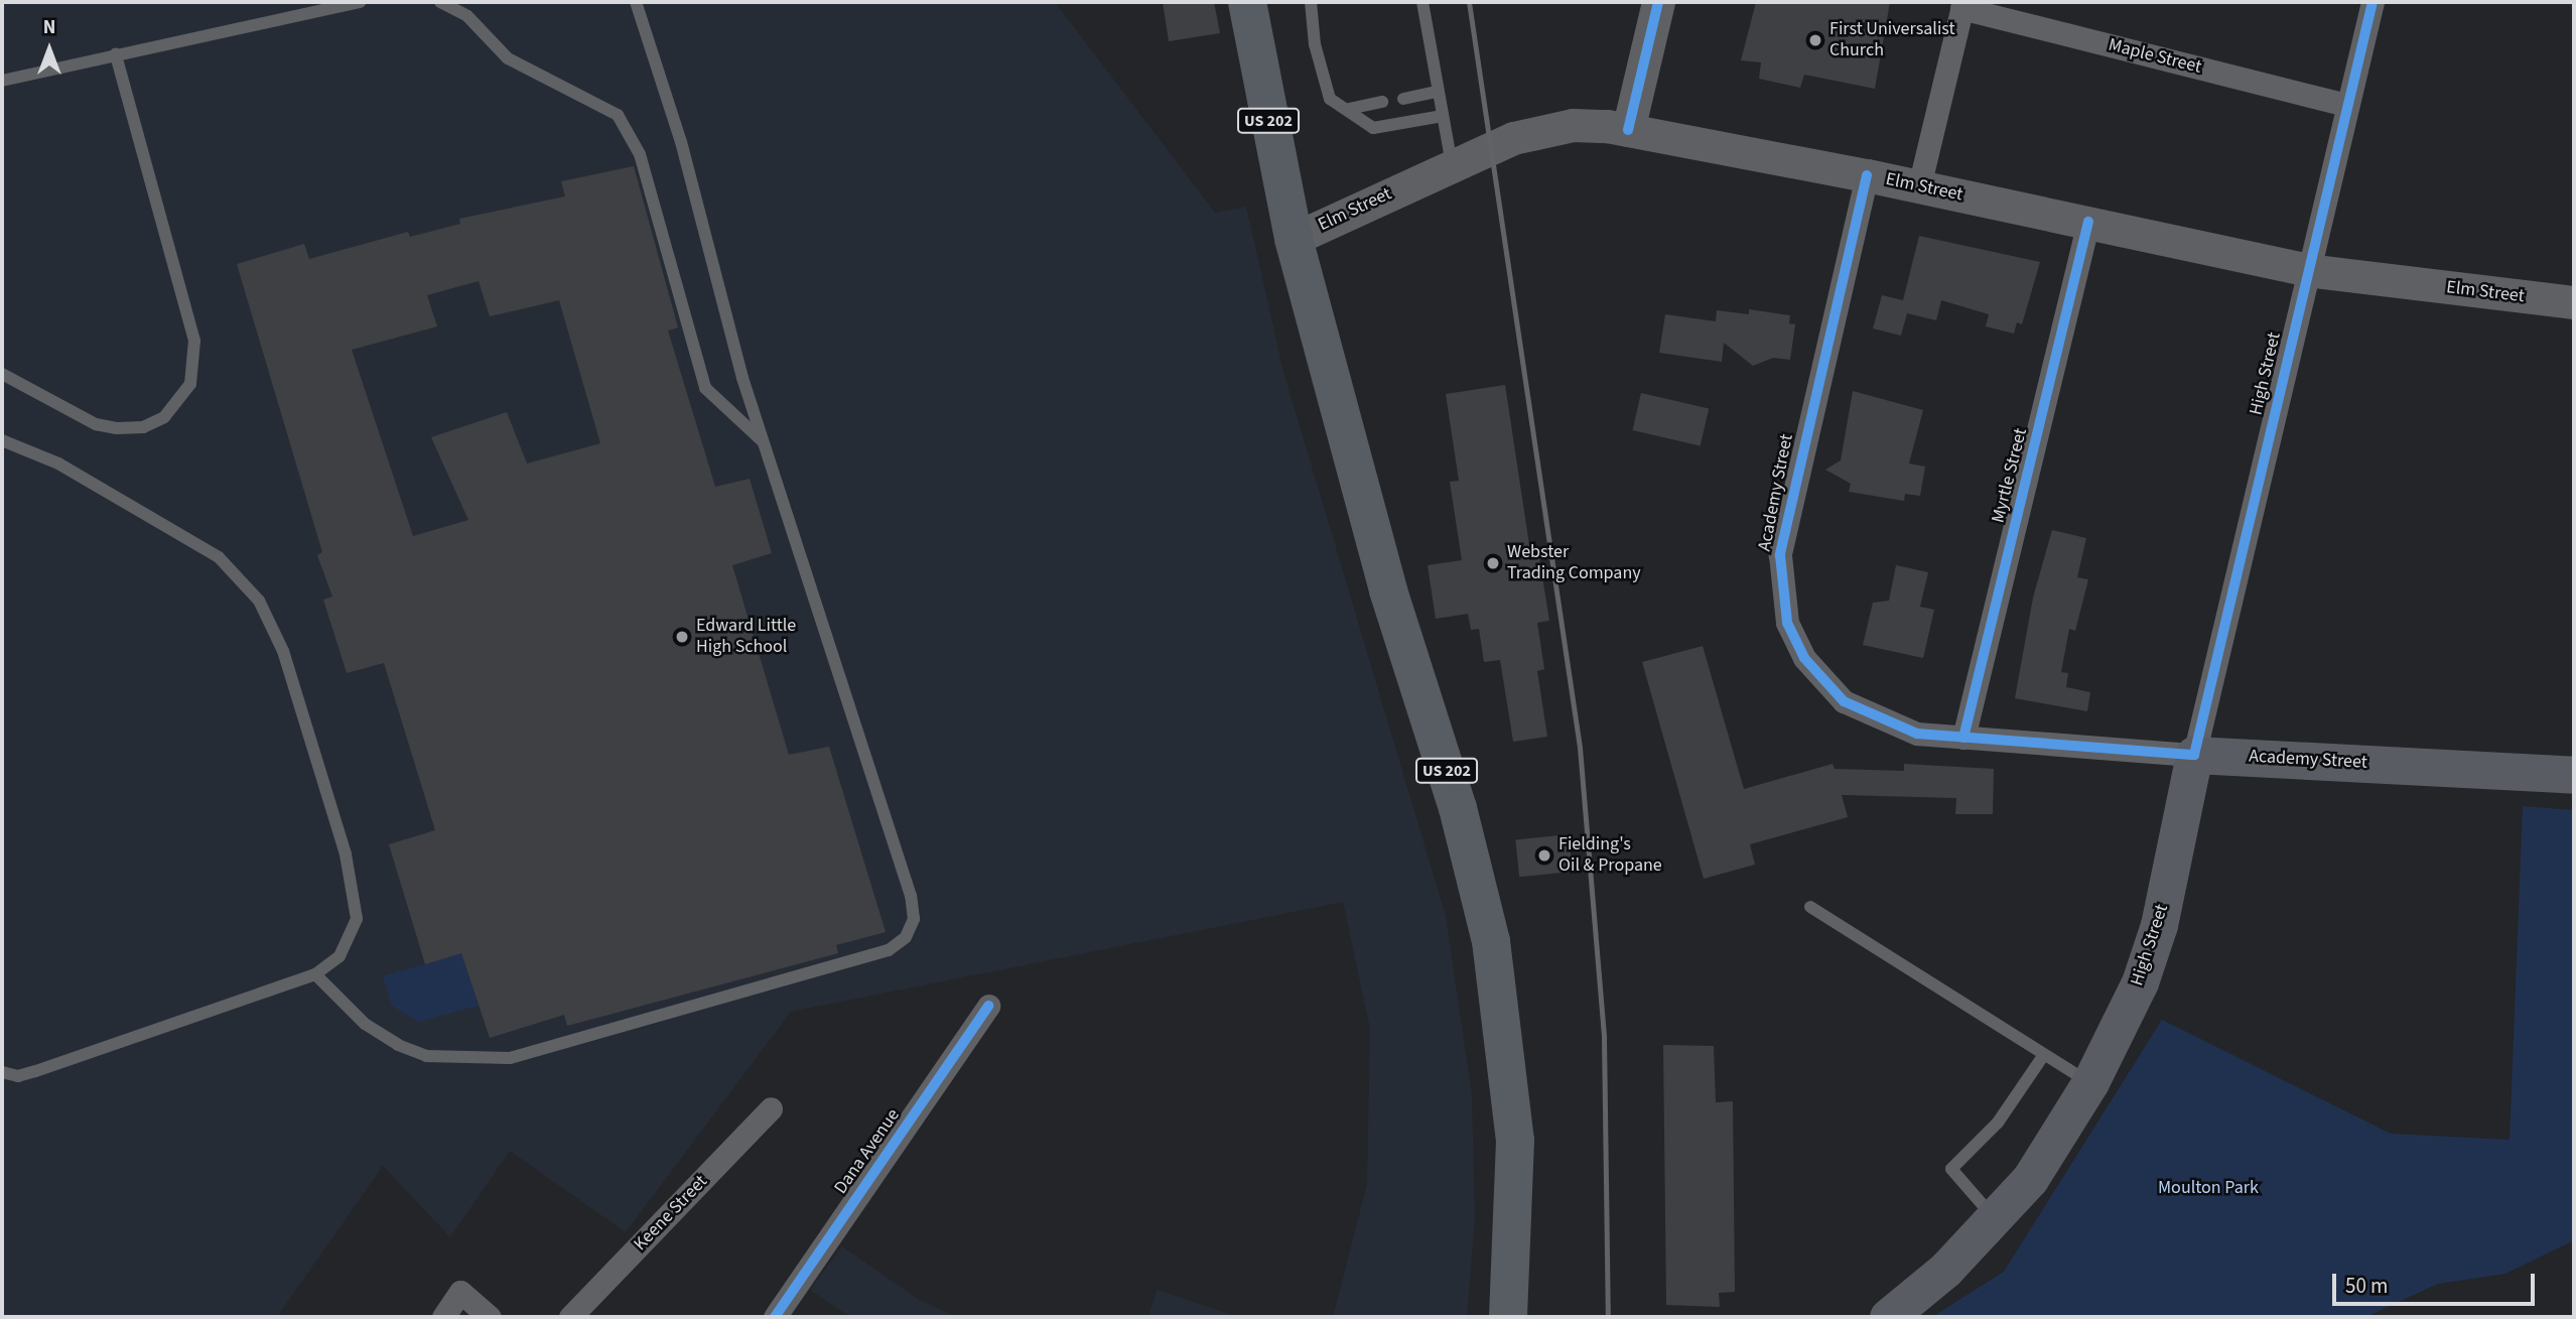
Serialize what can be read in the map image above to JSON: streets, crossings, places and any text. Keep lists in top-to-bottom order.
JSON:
{
  "streets": {
    "highway": ["US 202"],
    "main road": ["Elm Street", "High Street", "Academy Street"],
    "street": [
      "Maple Street",
      "Myrtle Street",
      "Dana Avenue",
      "Keene Street"
    ]
  },
  "crossings": [
    ["Maple Street", "High Street"],
    ["US 202", "Elm Street"],
    ["Elm Street", "High Street"],
    ["Elm Street", "Myrtle Street"],
    ["Elm Street", "Academy Street"],
    ["High Street", "Academy Street"],
    ["Myrtle Street", "Academy Street"]
  ],
  "parks": ["Moulton Park"],
  "places": [
    "First Universalist Church",
    "Webster Trading Company",
    "Edward Little High School",
    "Fielding's Oil & Propane"
  ],
  "scale_bar": "50 m",
  "north": "top"
}
